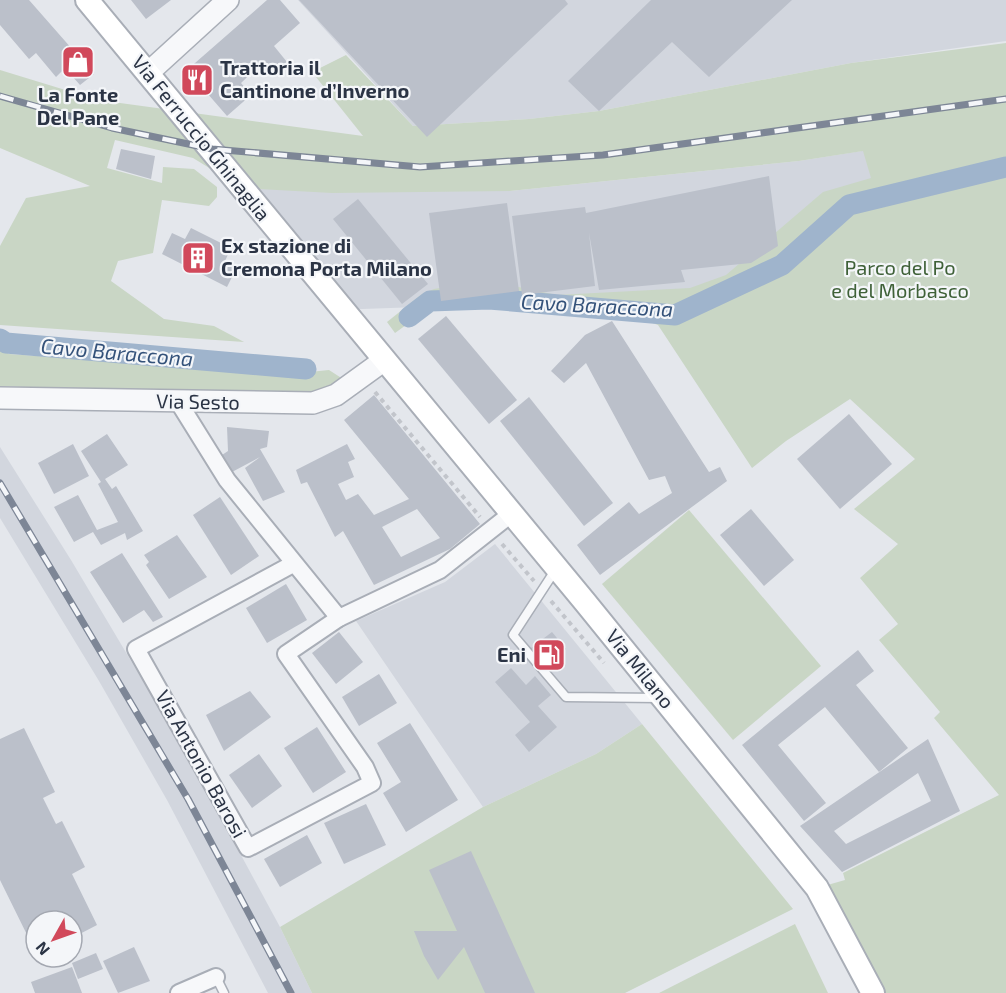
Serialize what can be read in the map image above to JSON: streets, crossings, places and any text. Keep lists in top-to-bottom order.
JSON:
{
  "streets": {
    "main road": ["Via Ferruccio Ghinaglia", "Via Milano"],
    "street": ["Via Sesto", "Via Antonio Barosi"]
  },
  "crossings": [
    ["Via Ferruccio Ghinaglia", "Via Sesto"],
    ["Via Ferruccio Ghinaglia", "Via Milano"],
    ["Via Sesto", "Via Milano"],
    ["Via Milano", "Via Antonio Barosi"]
  ],
  "water": ["Cavo Baraccona"],
  "parks": ["Parco del Po e del Morbasco"],
  "places": {
    "shop": ["La Fonte Del Pane"],
    "restaurant": ["Trattoria il Cantinone d’Inverno"],
    "building": ["Ex stazione di Cremona Porta Milano"],
    "fuel station": ["Eni"]
  },
  "north": "bottom left"
}
